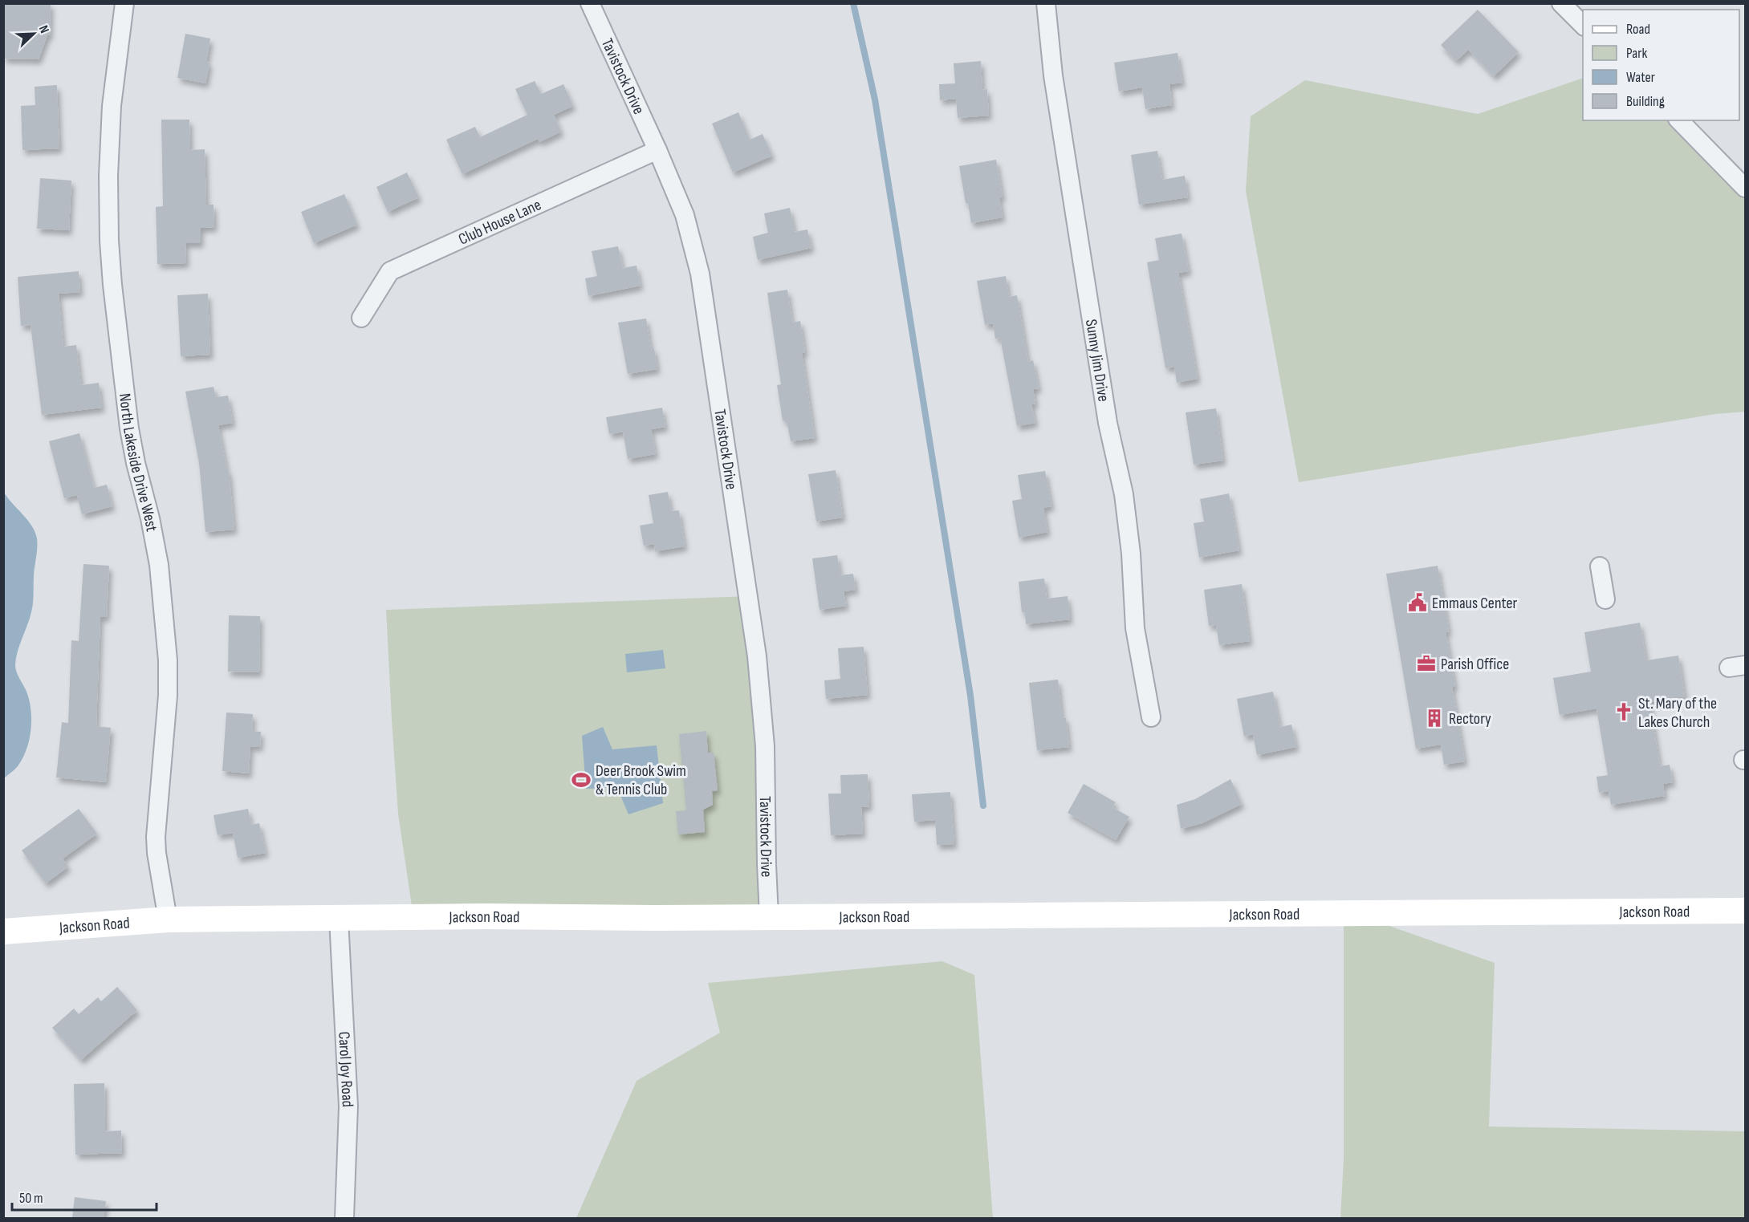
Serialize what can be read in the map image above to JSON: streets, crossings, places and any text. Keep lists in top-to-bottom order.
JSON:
{
  "streets": {
    "street": [
      "Tavistock Drive",
      "Club House Lane",
      "Sunny Jim Drive",
      "North Lakeside Drive West",
      "Jackson Road",
      "Carol Joy Road"
    ]
  },
  "crossings": [
    ["Tavistock Drive", "Club House Lane"],
    ["Tavistock Drive", "Jackson Road"],
    ["North Lakeside Drive West", "Jackson Road"],
    ["Jackson Road", "Carol Joy Road"]
  ],
  "places": {
    "public building": ["Emmaus Center"],
    "office": ["Parish Office"],
    "church": ["St. Mary of the Lakes Church"],
    "building": ["Rectory"],
    "sports": ["Deer Brook Swim & Tennis Club"]
  },
  "legend": [
    "Road",
    "Park",
    "Water",
    "Building"
  ],
  "scale_bar": "50 m",
  "north": "top right"
}
